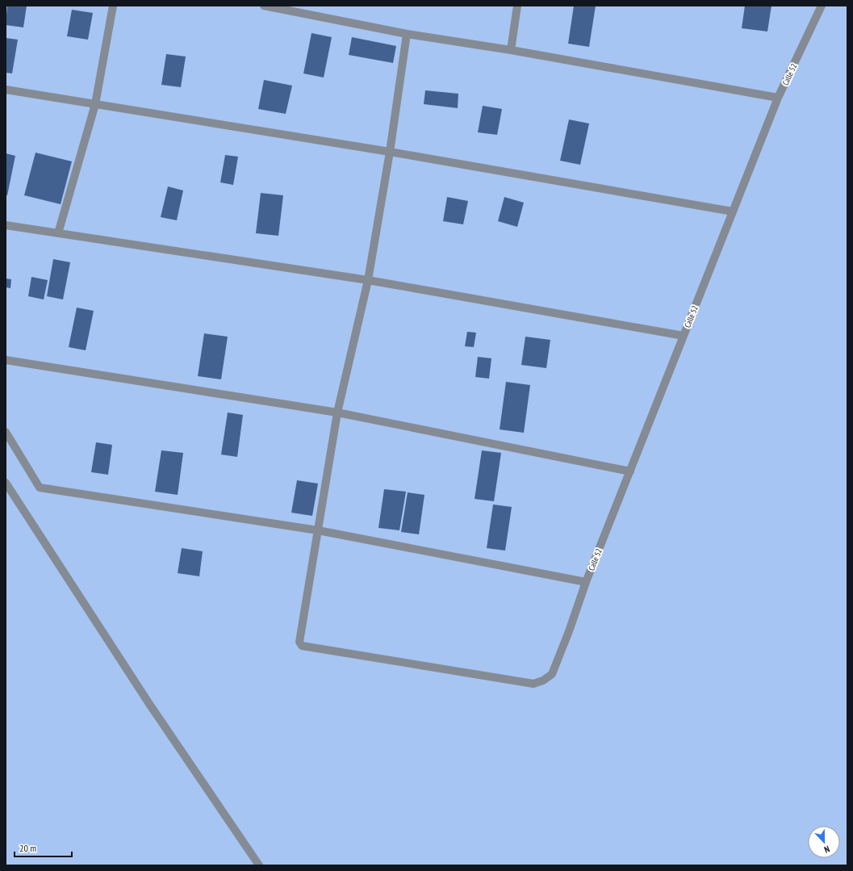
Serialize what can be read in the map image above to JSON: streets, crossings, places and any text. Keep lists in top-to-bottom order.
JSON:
{
  "streets": {
    "street": ["Calle 52"]
  },
  "scale_bar": "20 m",
  "north": "bottom"
}
